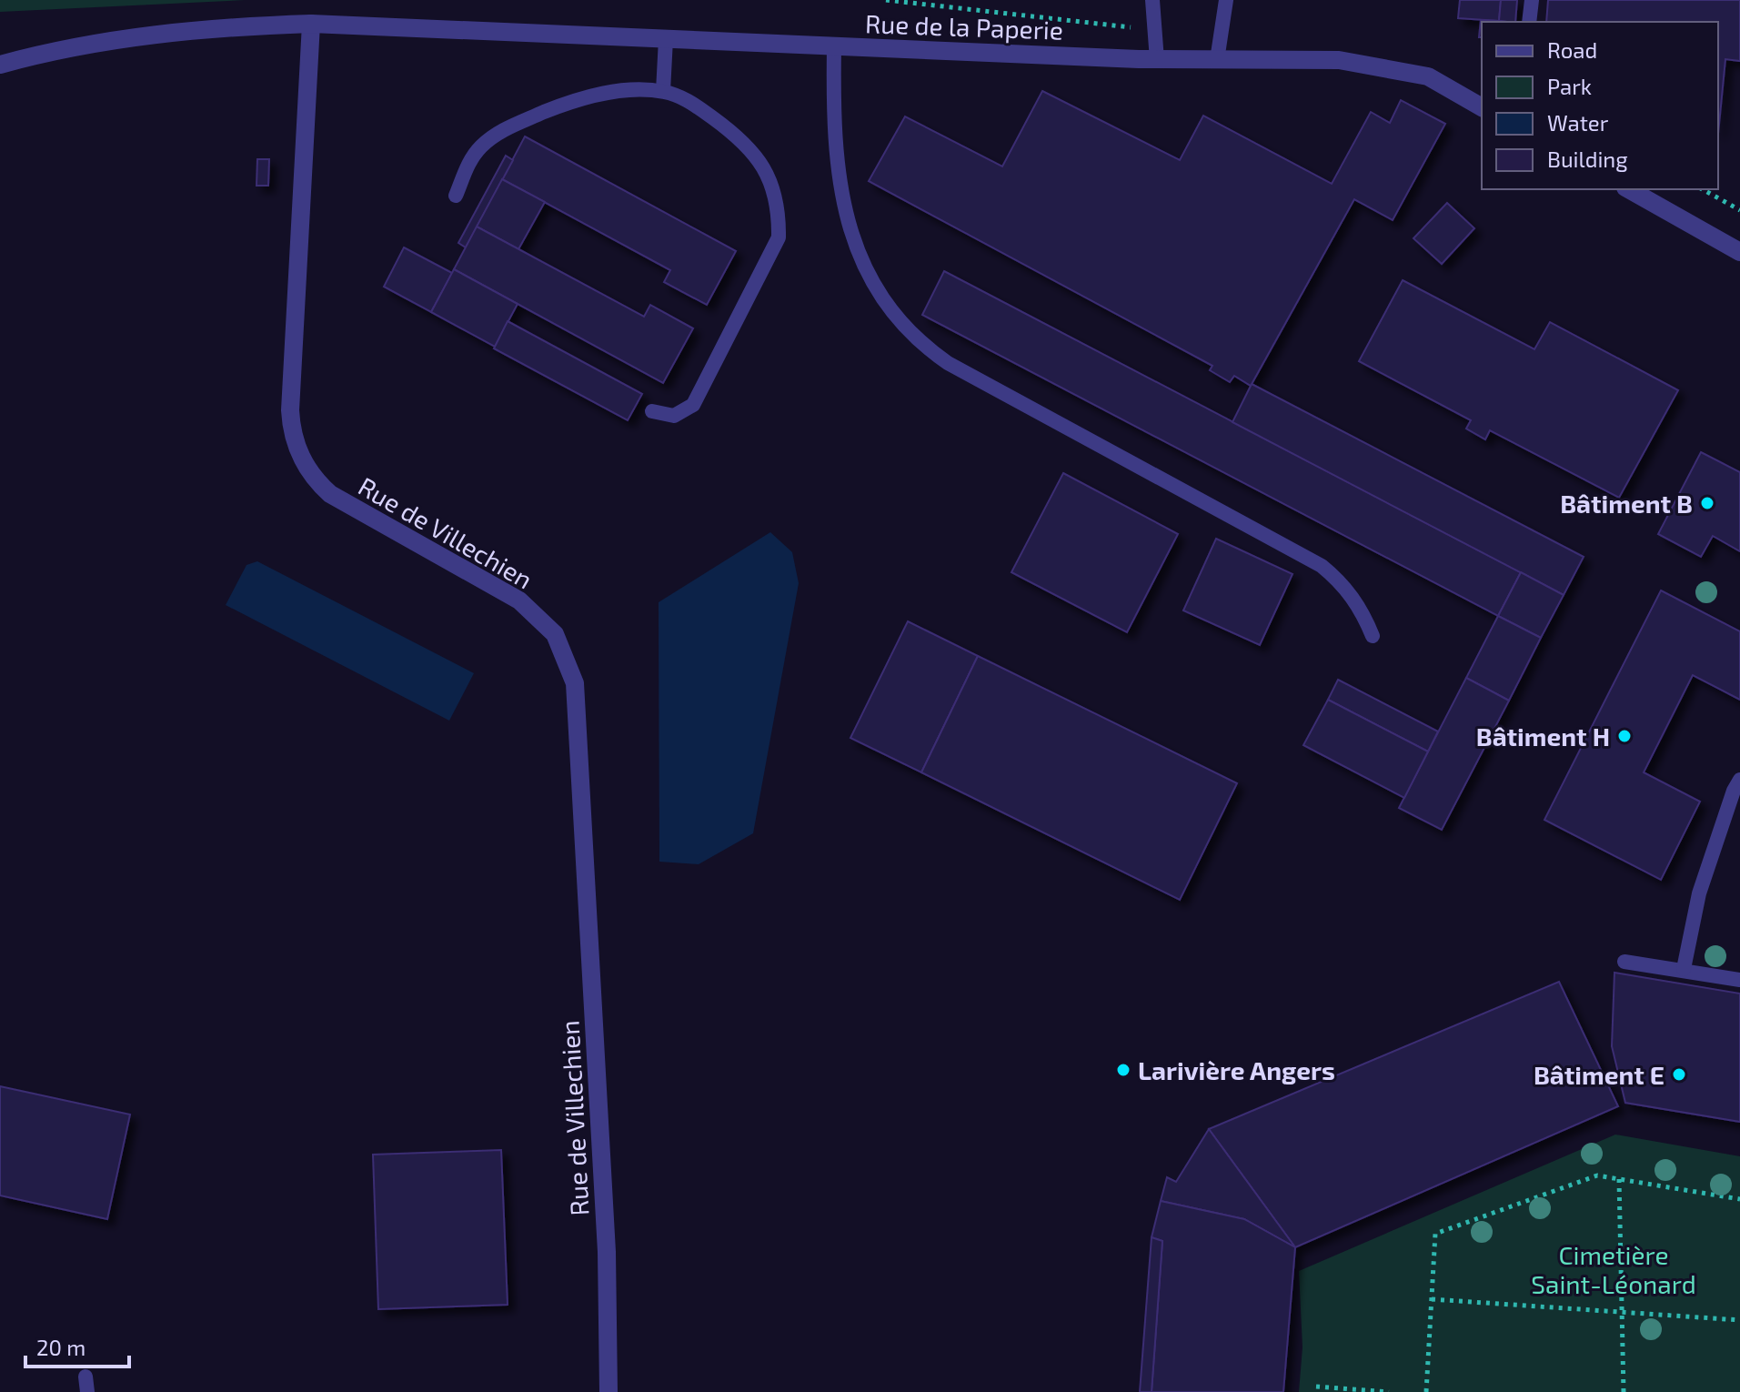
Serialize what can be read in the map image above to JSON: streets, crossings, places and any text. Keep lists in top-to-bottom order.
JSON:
{
  "streets": {
    "street": ["Rue de la Paperie", "Rue de Villechien"]
  },
  "crossings": [
    ["Rue de la Paperie", "Rue de Villechien"]
  ],
  "parks": ["Cimetière Saint-Léonard"],
  "places": [
    "Bâtiment B",
    "Bâtiment H",
    "Larivière Angers",
    "Bâtiment E"
  ],
  "legend": [
    "Road",
    "Park",
    "Water",
    "Building"
  ],
  "scale_bar": "20 m"
}
